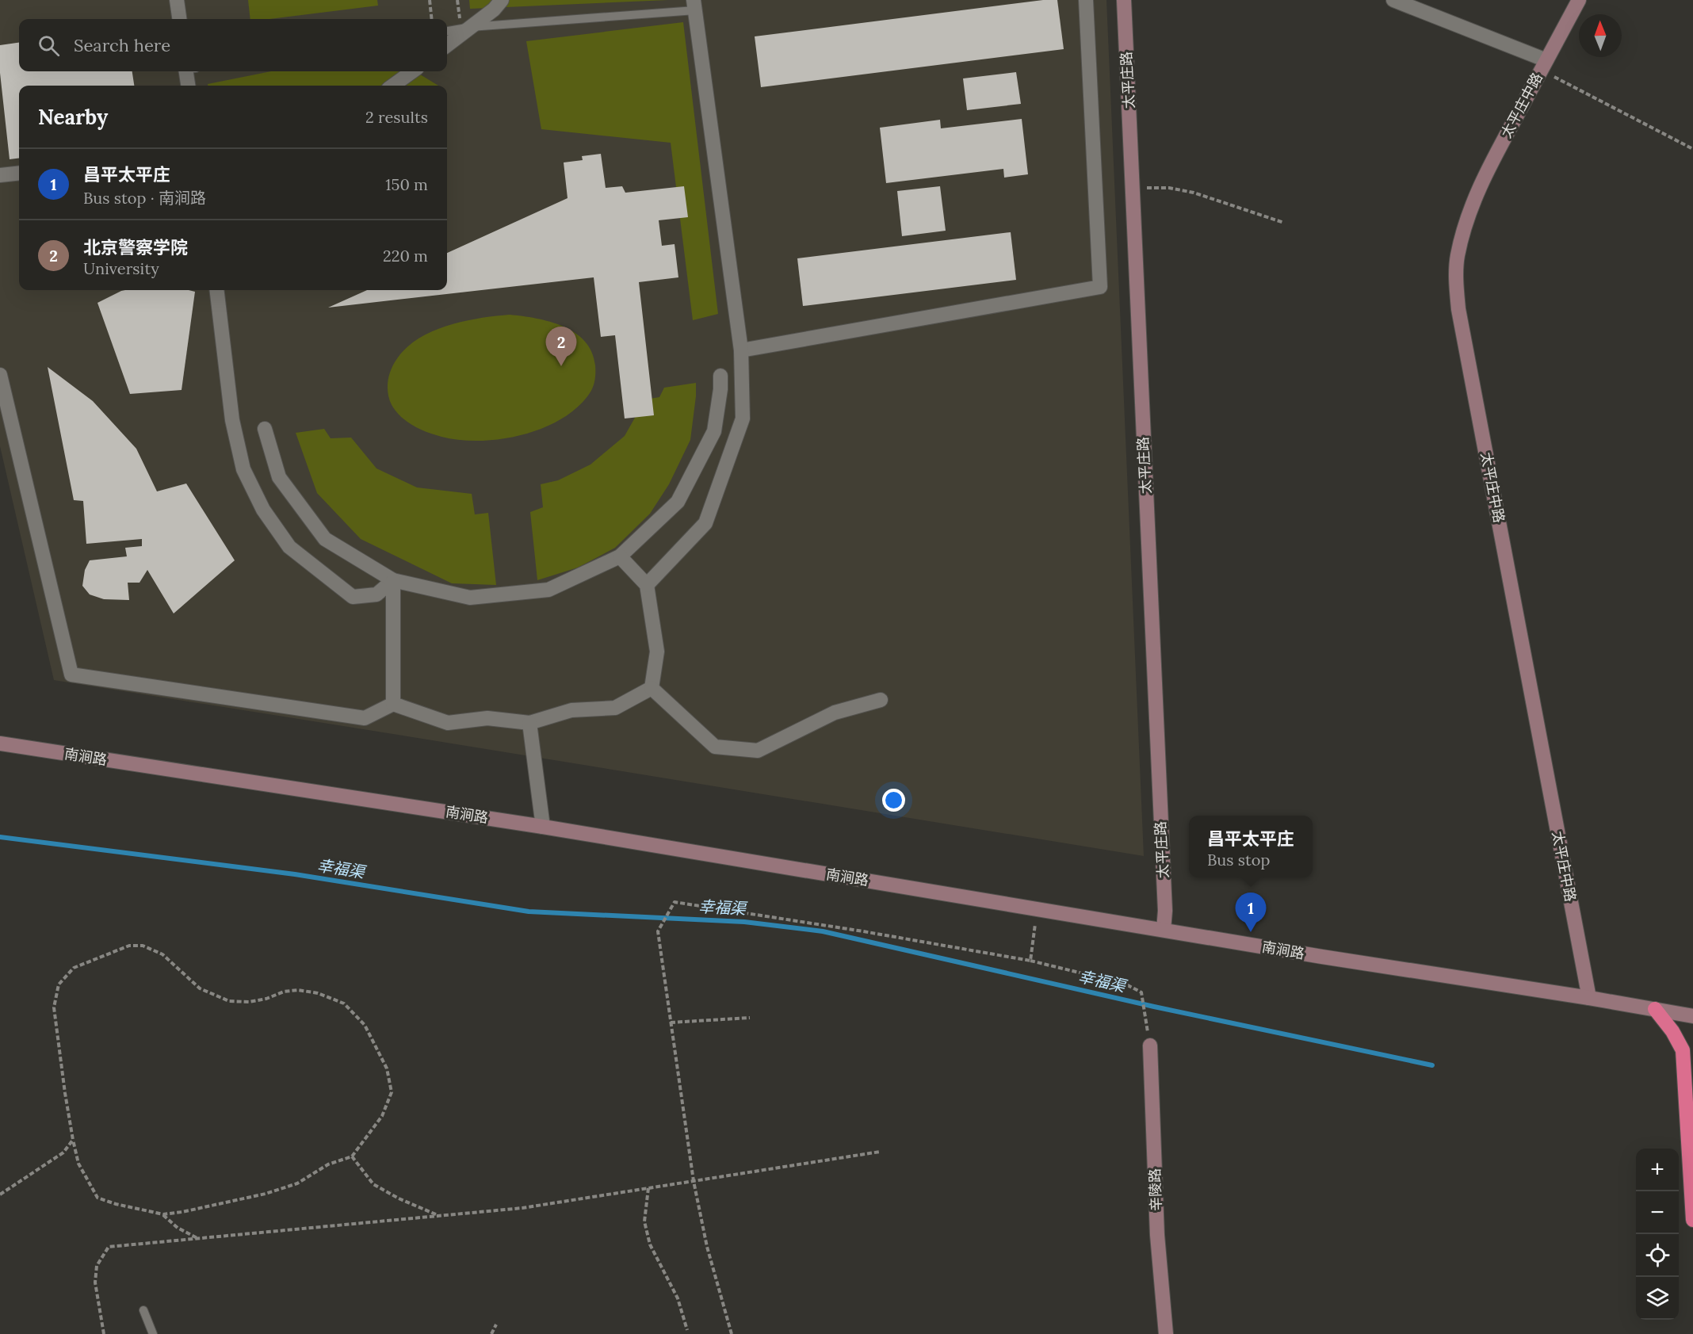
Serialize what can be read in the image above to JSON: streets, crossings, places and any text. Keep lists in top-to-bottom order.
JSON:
{
  "streets": {
    "street": [
      "太平庄路",
      "太平庄中路",
      "南涧路",
      "辛陵路"
    ]
  },
  "crossings": [
    ["太平庄路", "南涧路"],
    ["太平庄中路", "南涧路"]
  ],
  "water": ["幸福渠"],
  "north": "top",
  "page": {
    "search": "Search here",
    "heading": ["Nearby", "2 results"],
    "list": [
      {
        "mark": "1",
        "name": "昌平太平庄",
        "note": "Bus stop · 南涧路",
        "value": "150 m"
      },
      {
        "mark": "2",
        "name": "北京警察学院",
        "note": "University",
        "value": "220 m"
      }
    ],
    "pins": ["2", "1"],
    "popup": ["昌平太平庄", "Bus stop"],
    "map_buttons": ["+", "−"]
  }
}
